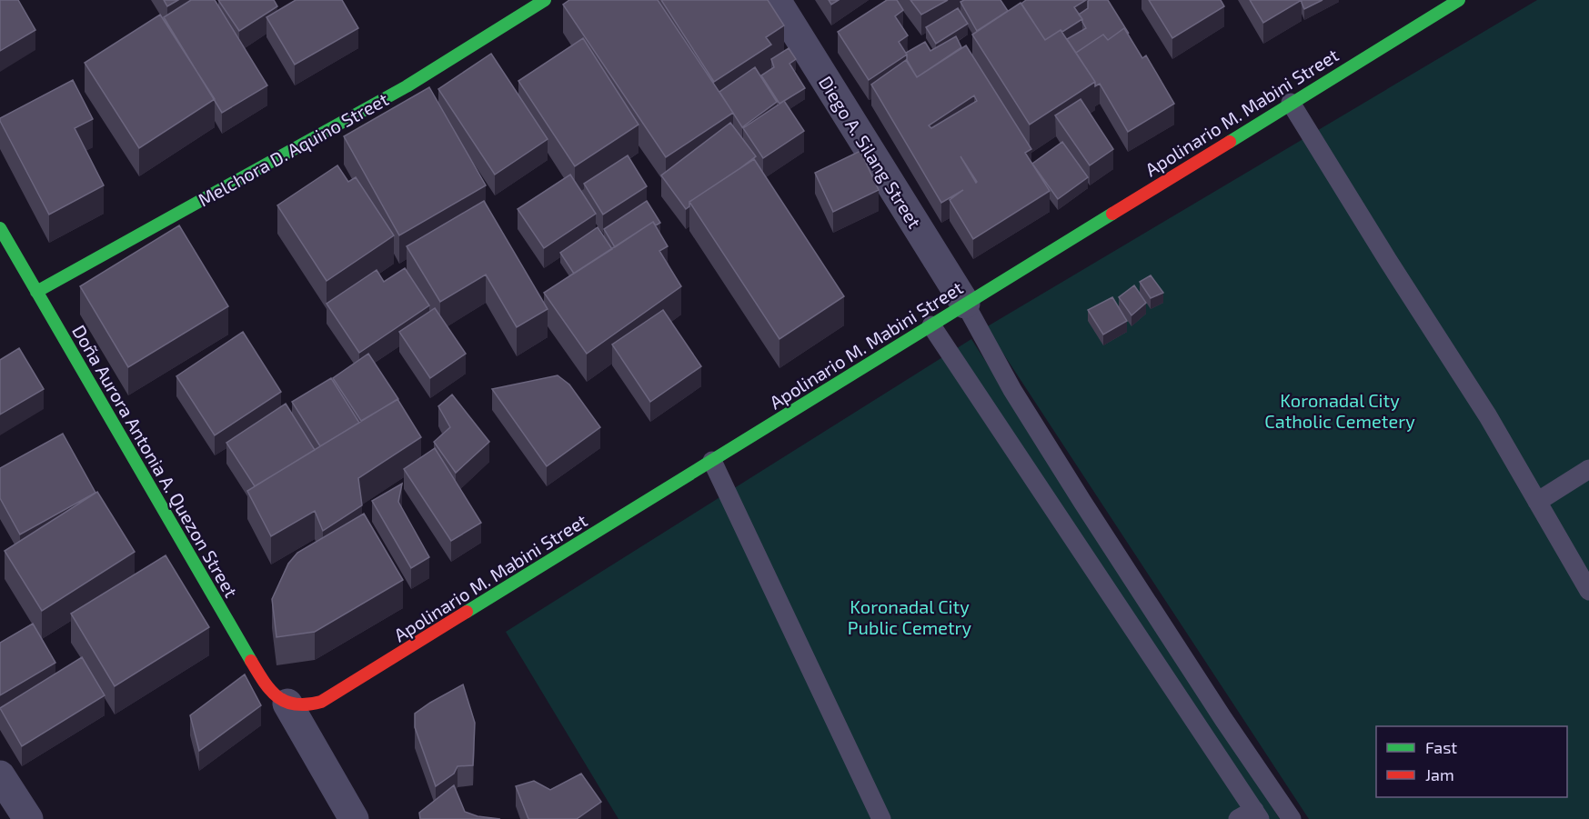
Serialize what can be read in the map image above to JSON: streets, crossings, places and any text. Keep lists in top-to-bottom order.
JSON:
{
  "streets": {
    "street": [
      "Apolinario M. Mabini Street",
      "Melchora D. Aquino Street",
      "Diego A. Silang Street",
      "Doña Aurora Antonia A. Quezon Street"
    ]
  },
  "crossings": [
    ["Apolinario M. Mabini Street", "Diego A. Silang Street"],
    ["Apolinario M. Mabini Street", "Doña Aurora Antonia A. Quezon Street"],
    ["Melchora D. Aquino Street", "Doña Aurora Antonia A. Quezon Street"]
  ],
  "parks": ["Koronadal City Catholic Cemetery", "Koronadal City Public Cemetry"],
  "legend": ["Fast", "Jam"]
}
